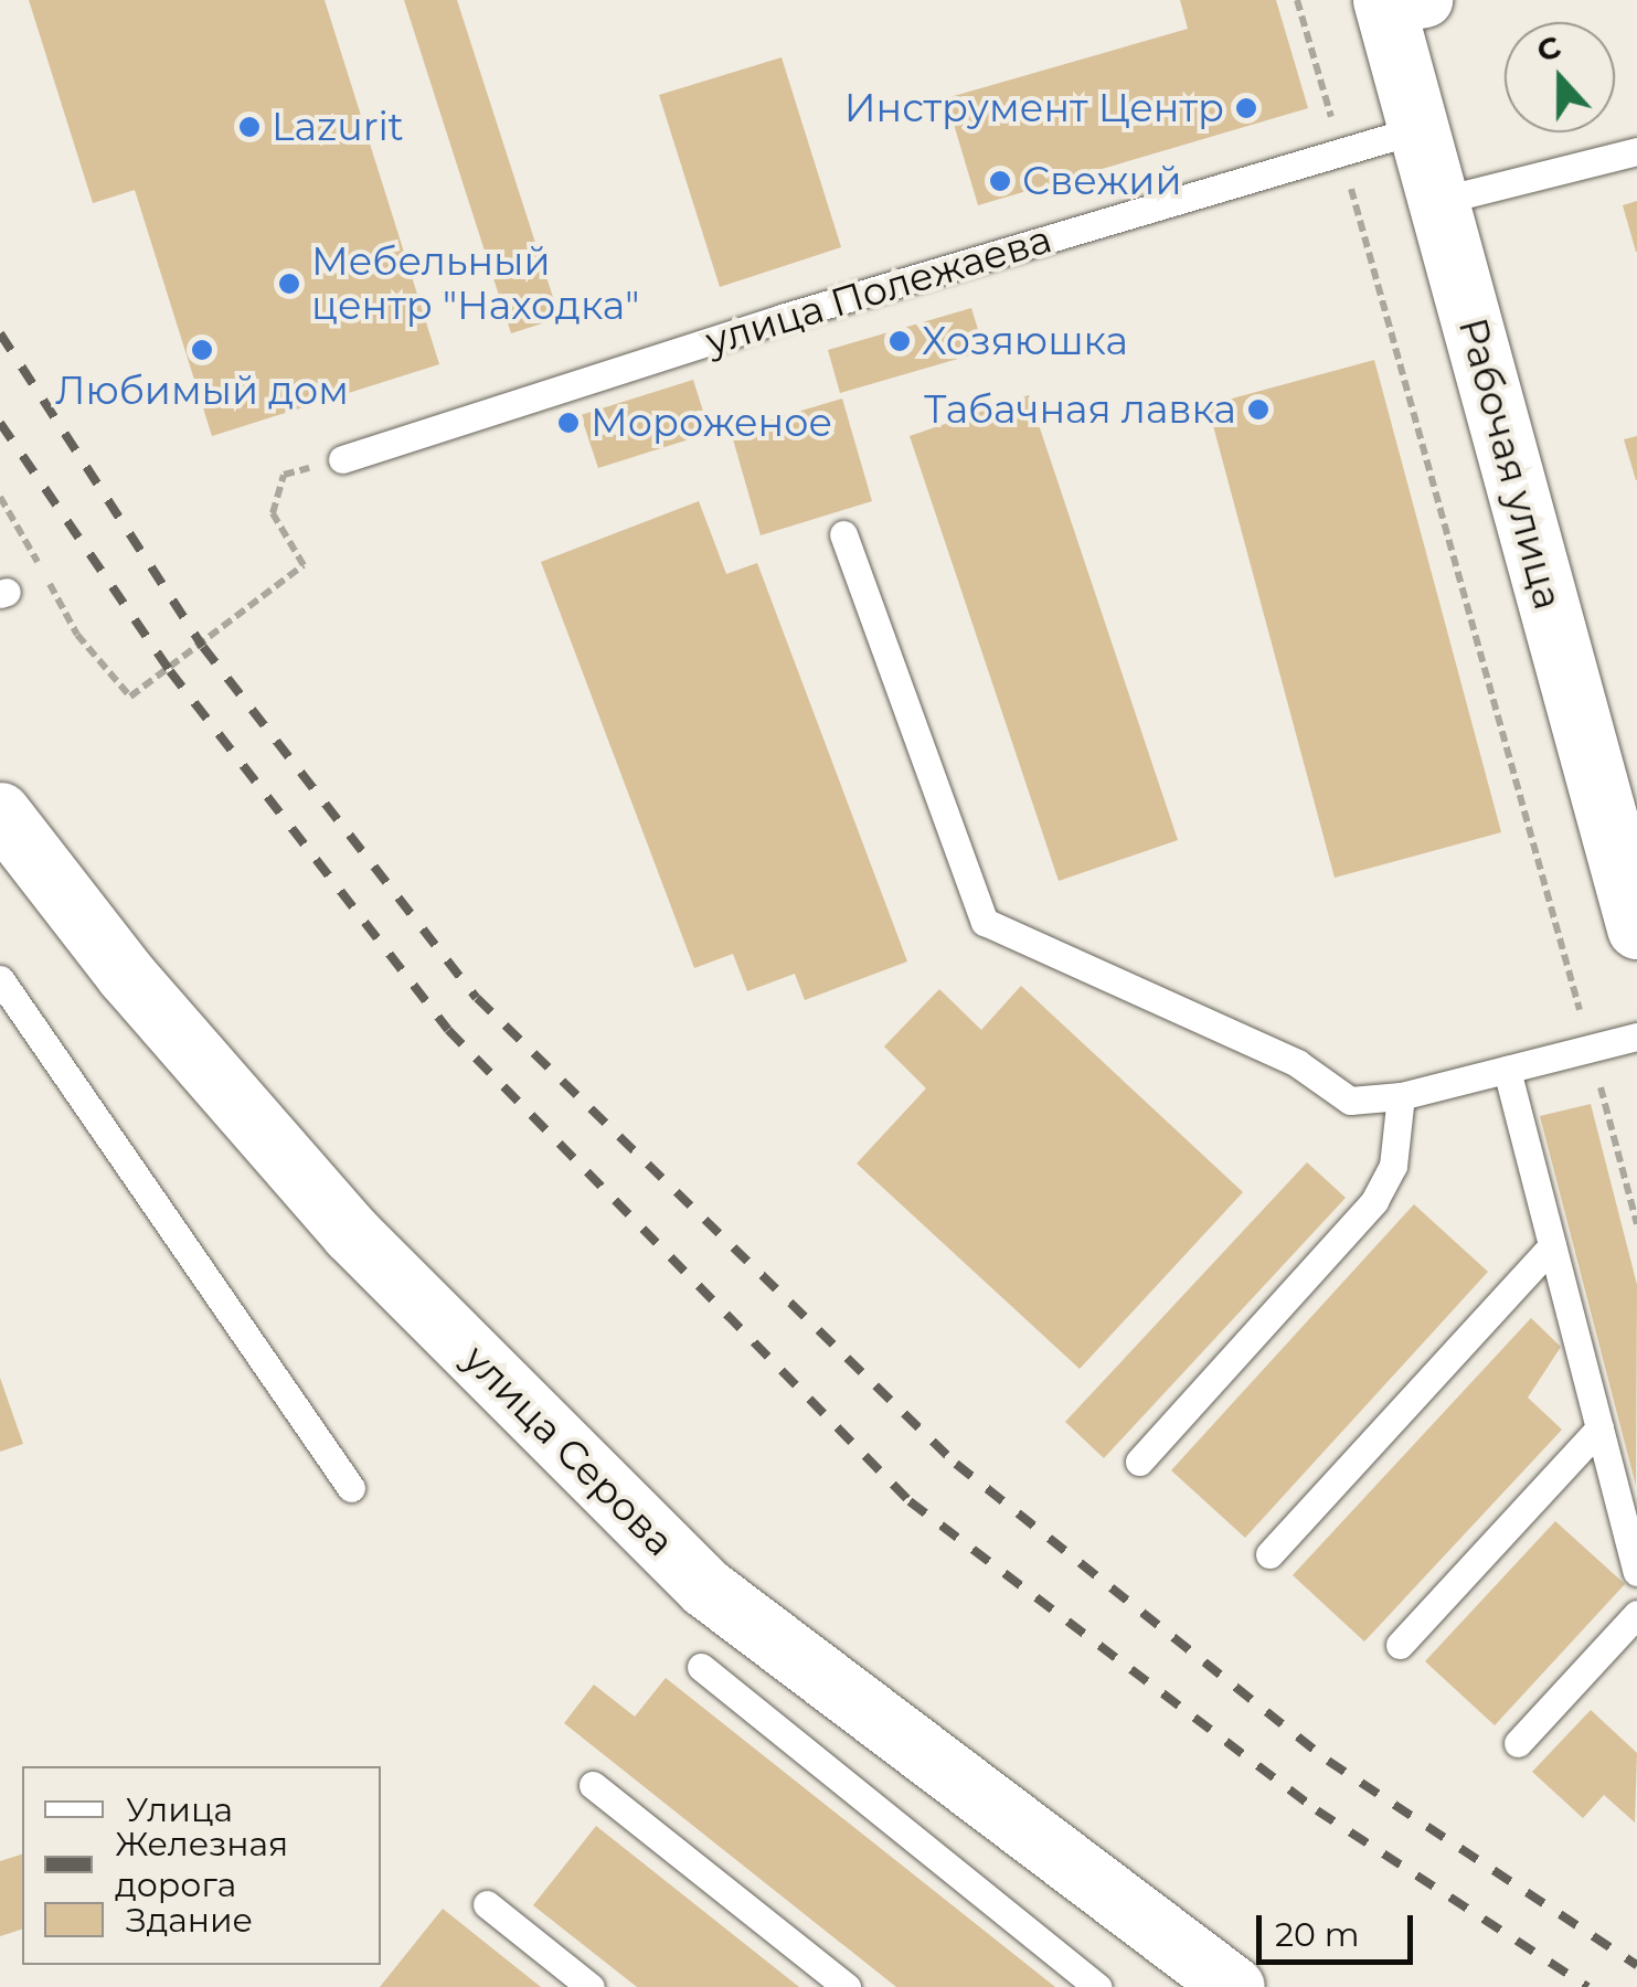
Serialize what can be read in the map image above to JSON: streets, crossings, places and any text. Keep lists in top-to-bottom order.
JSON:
{
  "streets": {
    "street": ["Рабочая улица", "улица Серова"],
    "lane": ["улица Полежаева"]
  },
  "crossings": [
    ["улица Полежаева", "Рабочая улица"]
  ],
  "places": [
    "Инструмент Центр",
    "Lazurit",
    "Свежий",
    "Мебельный центр \"Находка\"",
    "Хозяюшка",
    "Любимый дом",
    "Табачная лавка",
    "Мороженое"
  ],
  "legend": ["Улица", "Железная дорога", "Здание"],
  "scale_bar": "20 m",
  "north": "top"
}
